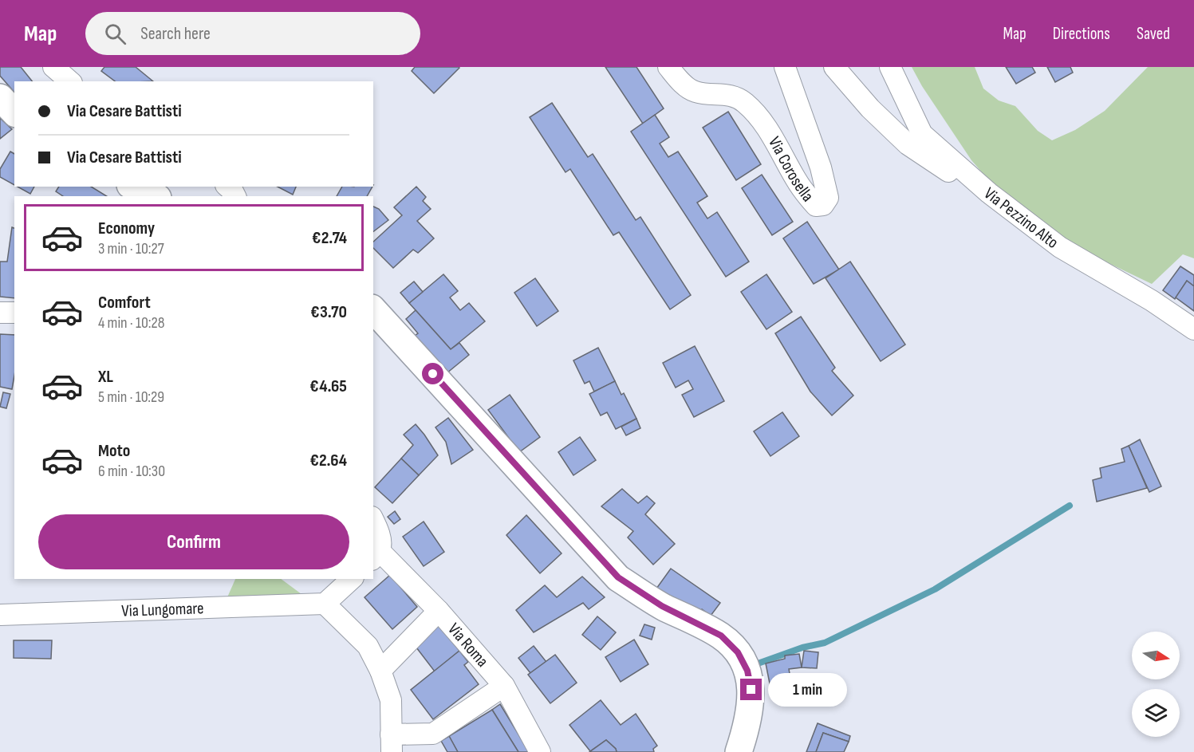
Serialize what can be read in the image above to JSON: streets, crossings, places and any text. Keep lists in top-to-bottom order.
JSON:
{
  "streets": {
    "street": [
      "Via Corosella",
      "Via Pezzino Alto",
      "Via Lungomare",
      "Via Roma"
    ]
  },
  "north": "right",
  "page": {
    "header": "Map",
    "search": "Search here",
    "nav": ["Map", "Directions", "Saved"],
    "banner": ["Via Cesare Battisti", "Via Cesare Battisti"],
    "list": [
      {
        "name": "Economy",
        "note": "3 min · 10:27",
        "value": "€2.74"
      },
      {
        "name": "Comfort",
        "note": "4 min · 10:28",
        "value": "€3.70"
      },
      {
        "name": "XL",
        "note": "5 min · 10:29",
        "value": "€4.65"
      },
      {
        "name": "Moto",
        "note": "6 min · 10:30",
        "value": "€2.64"
      }
    ],
    "buttons": "Confirm",
    "bubble": "1 min"
  }
}
